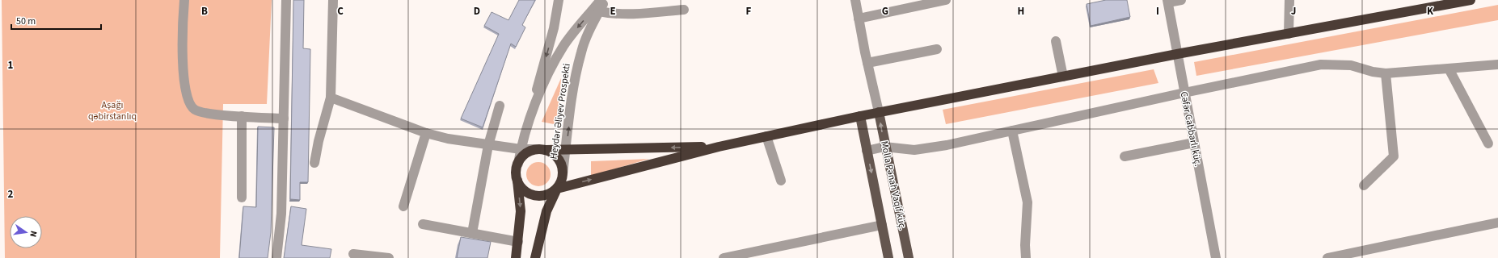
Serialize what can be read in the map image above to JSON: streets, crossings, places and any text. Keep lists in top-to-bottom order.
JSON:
{
  "streets": {
    "highway": ["Heydər Əliyev Prospekti"],
    "main road": ["Molla Pənah Vaqif küç."],
    "street": ["Cəfər Cabbarlı küç."]
  },
  "parks": ["Aşağı qəbirstanlıq"],
  "scale_bar": "50 m",
  "north": "right",
  "grid": {
    "columns": [
      "B",
      "C",
      "D",
      "E",
      "F",
      "G",
      "H",
      "I",
      "J",
      "K"
    ],
    "rows": ["1", "2"]
  }
}
